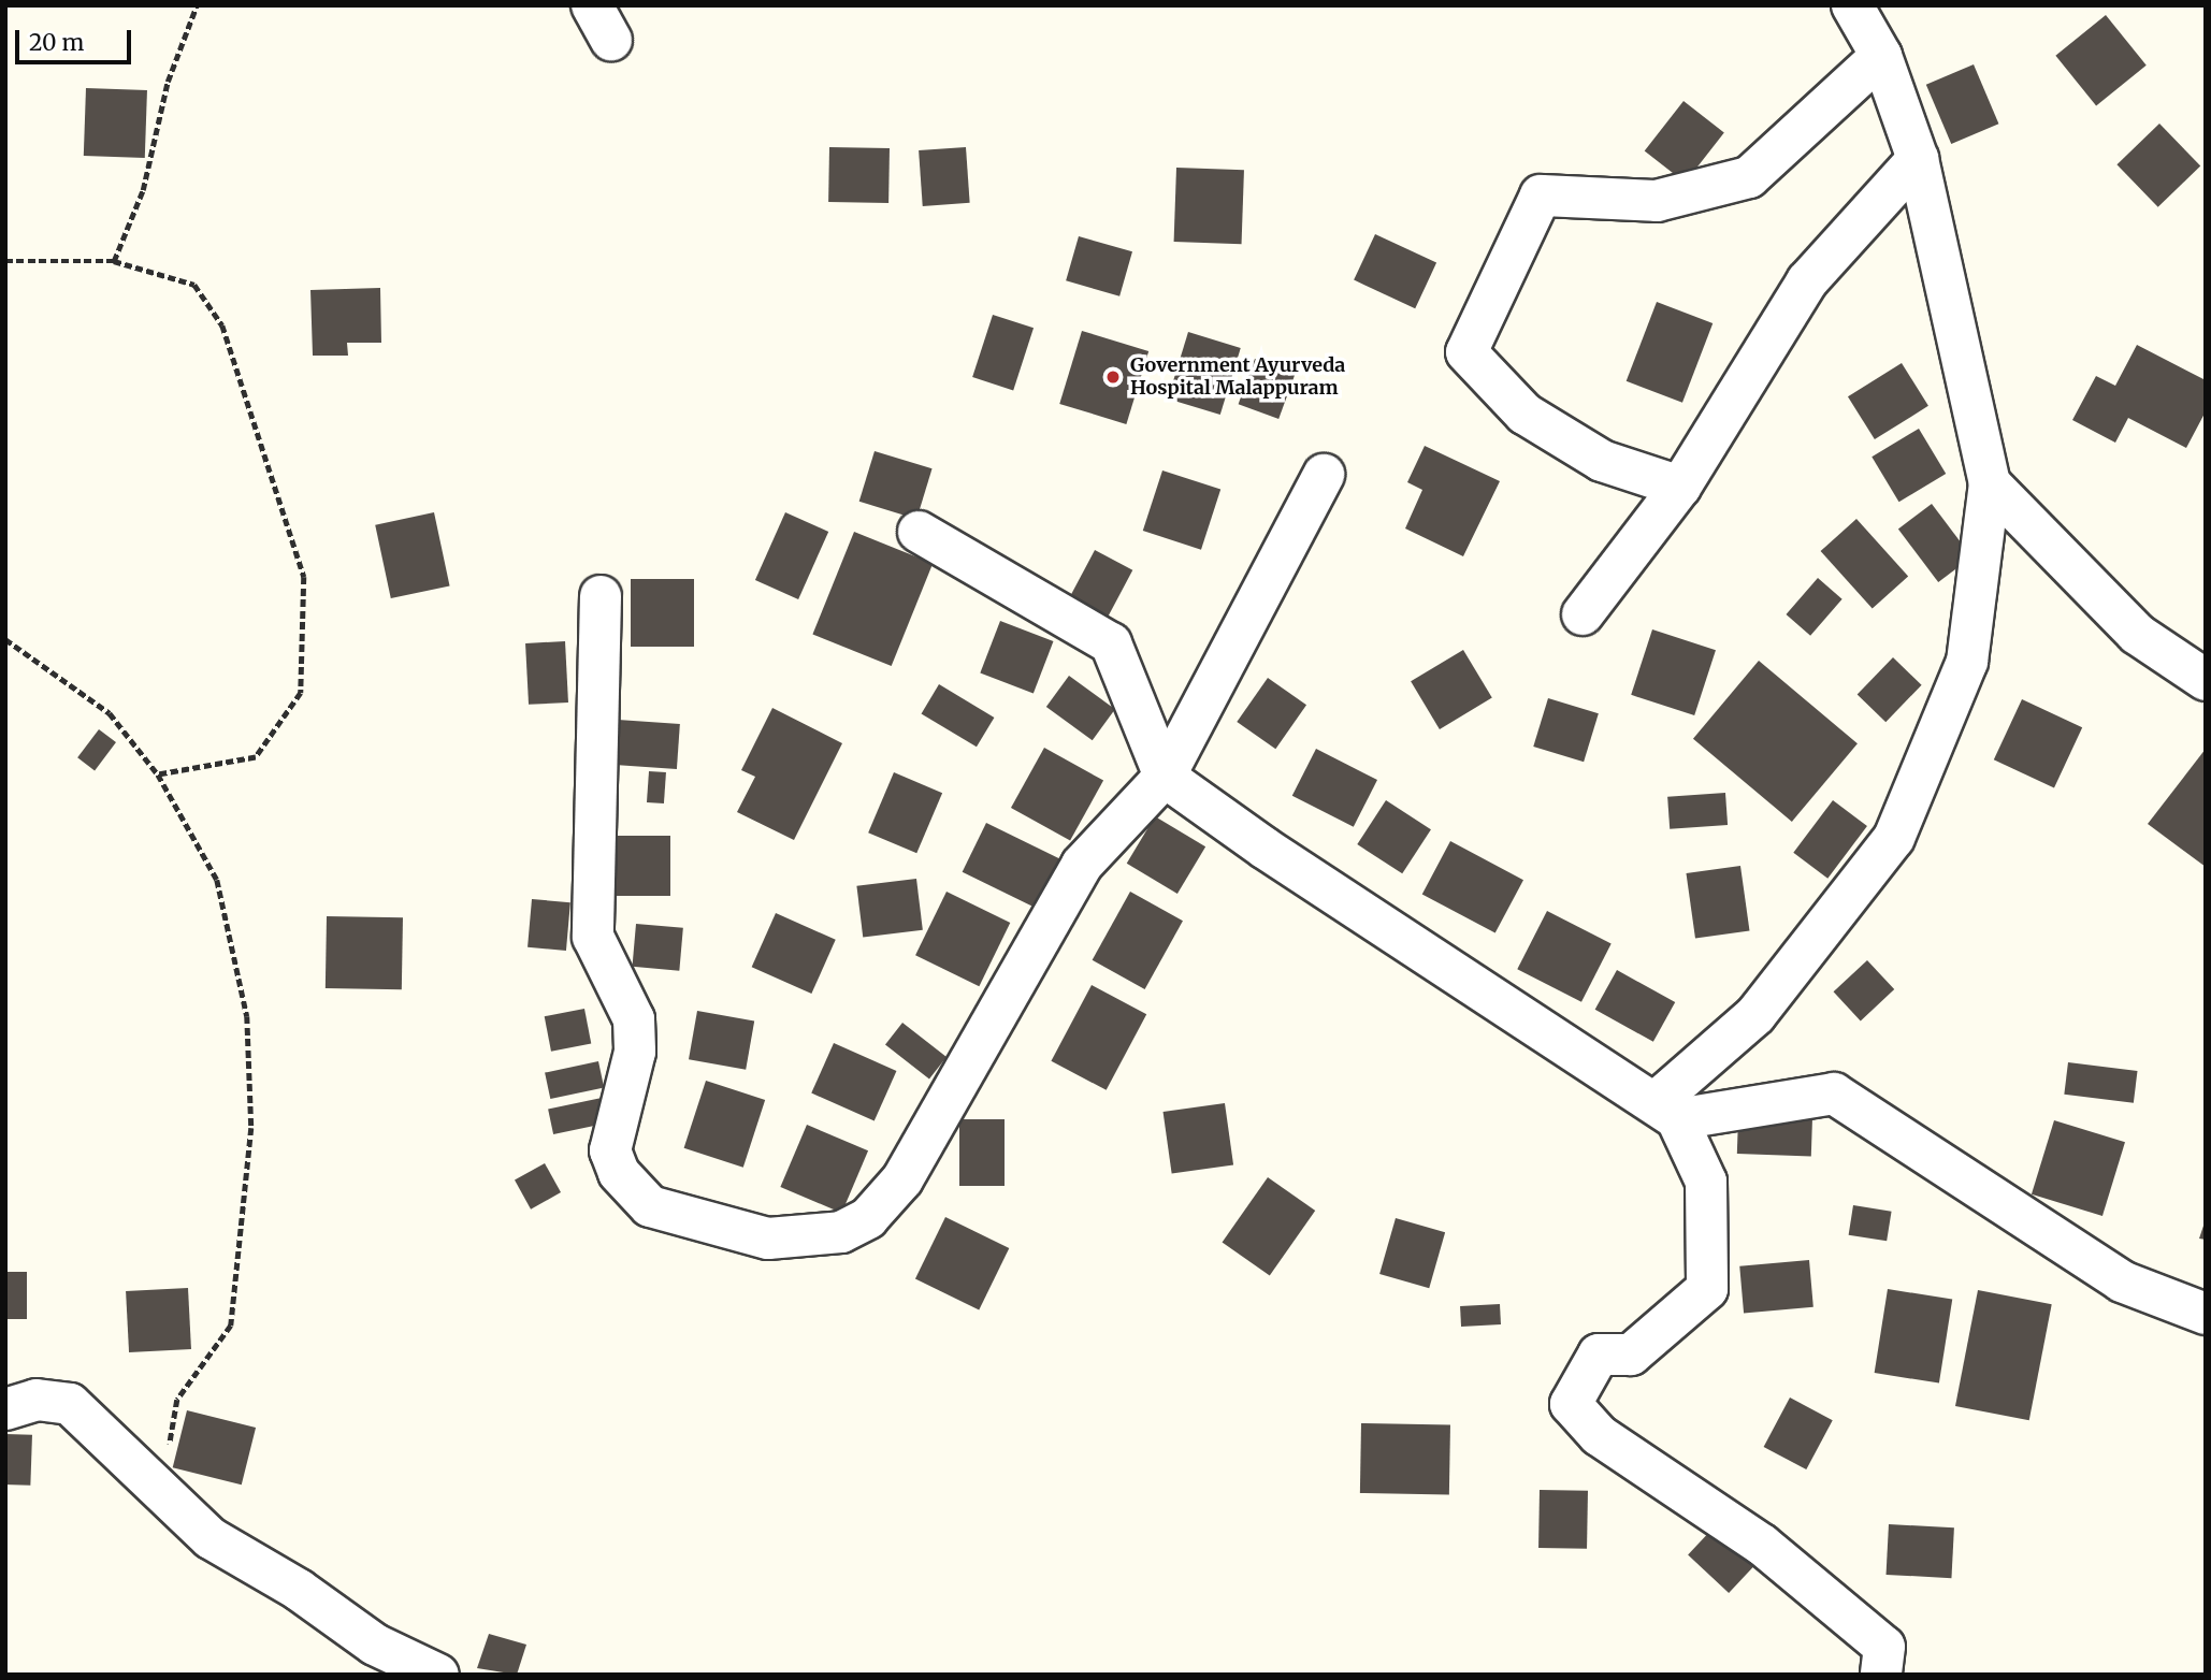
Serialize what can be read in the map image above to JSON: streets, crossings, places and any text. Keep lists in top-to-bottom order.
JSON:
{
  "places": ["Government Ayurveda Hospital Malappuram"],
  "scale_bar": "20 m"
}
